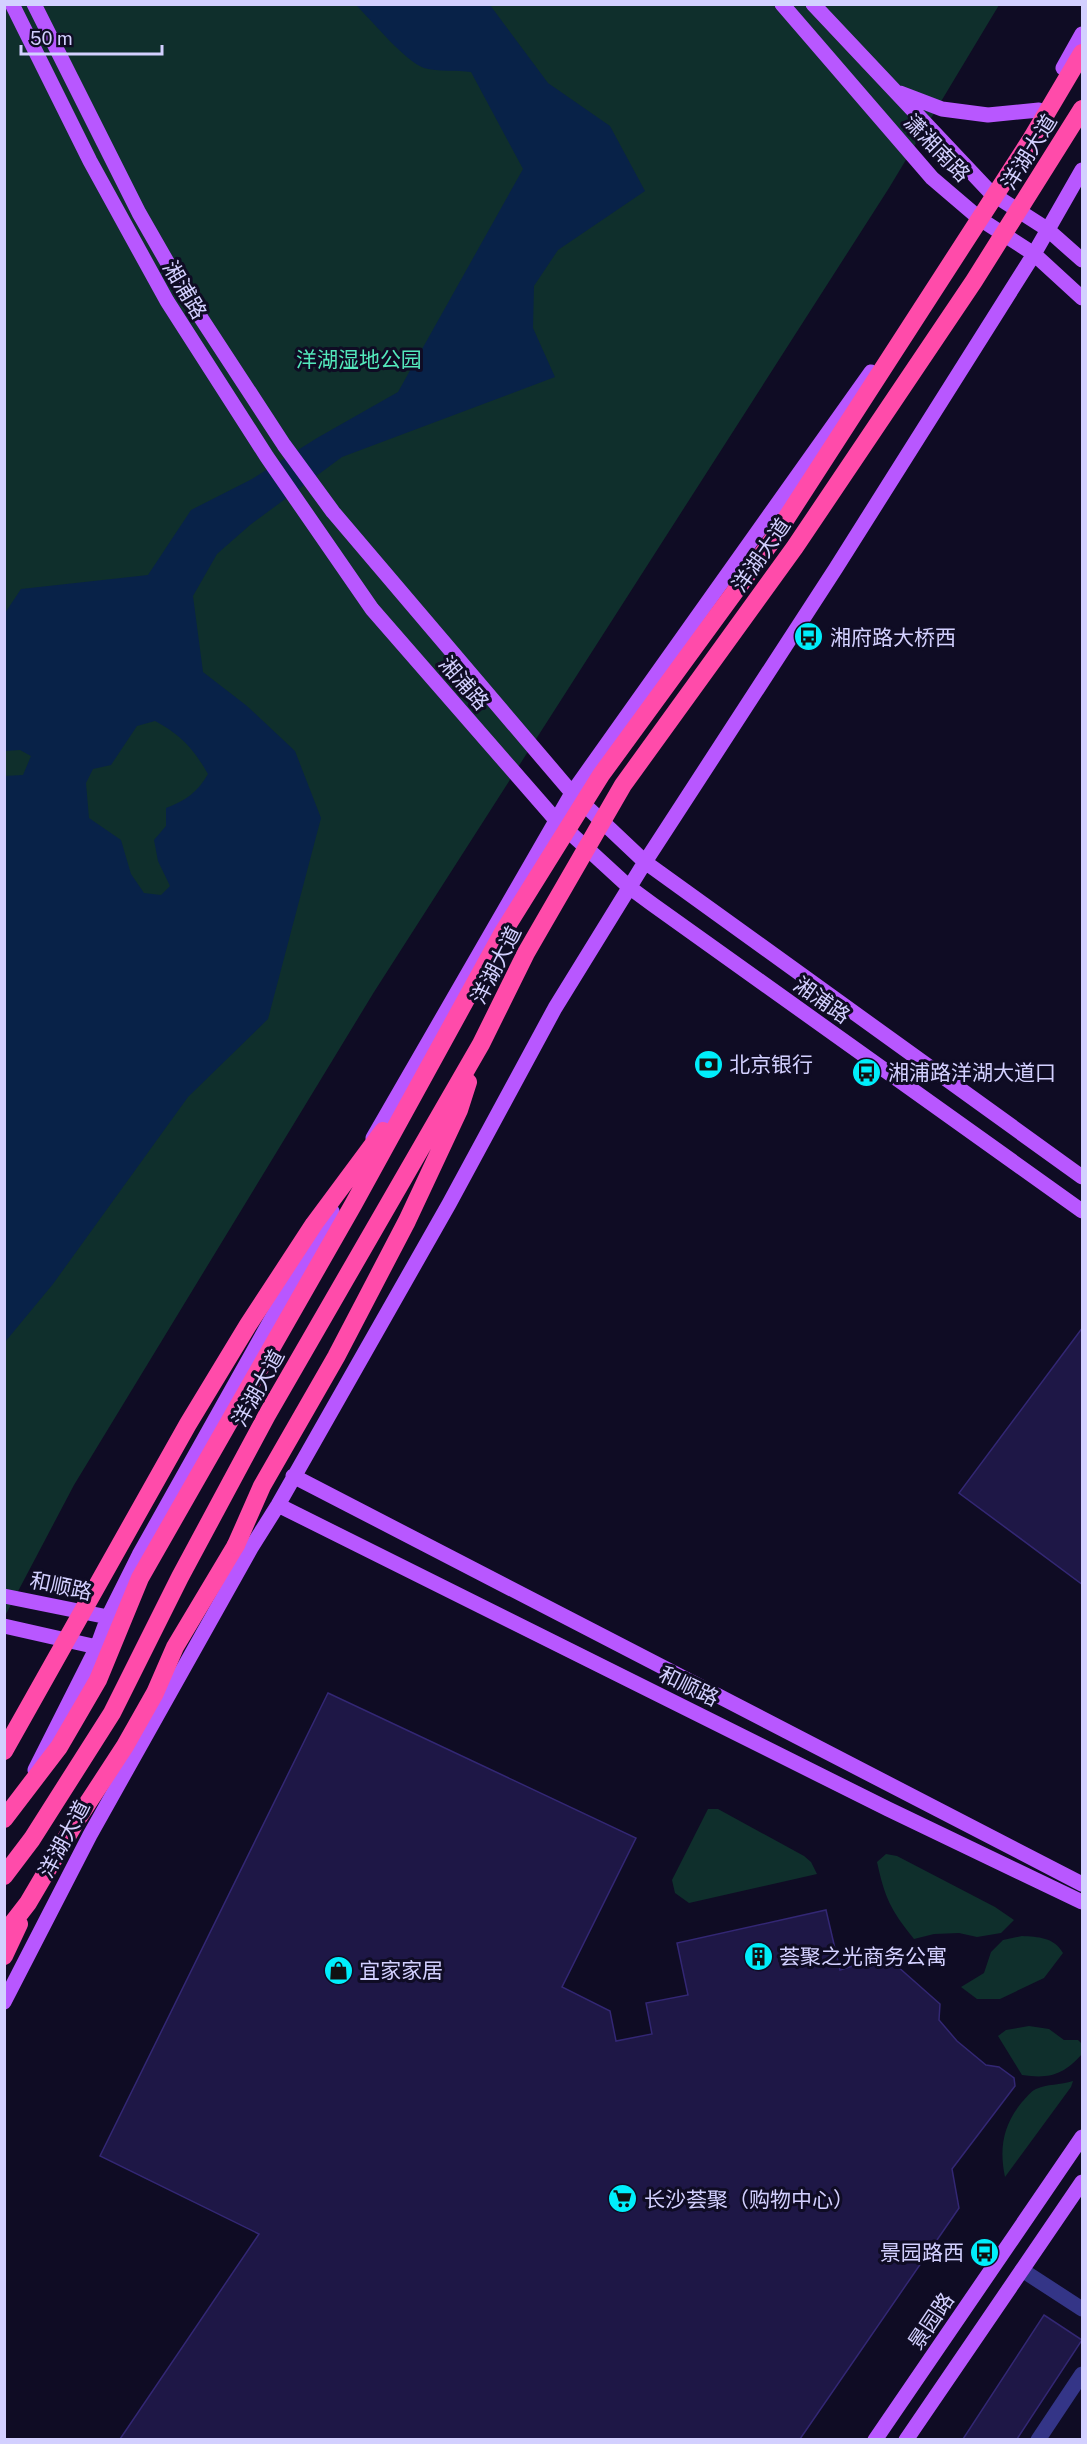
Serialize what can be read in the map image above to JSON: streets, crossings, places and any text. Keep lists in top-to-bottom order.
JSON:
{
  "streets": {
    "highway": ["洋湖大道"],
    "main road": [
      "潇湘南路",
      "湘浦路",
      "和顺路",
      "景园路"
    ]
  },
  "crossings": [
    ["潇湘南路", "洋湖大道"],
    ["洋湖大道", "湘浦路"],
    ["洋湖大道", "和顺路"]
  ],
  "parks": ["洋湖湿地公园"],
  "places": {
    "bus stop": ["湘府路大桥西", "湘浦路洋湖大道口", "景园路西"],
    "bank": ["北京银行"],
    "building": ["荟聚之光商务公寓"],
    "shop": ["宜家家居"],
    "supermarket": ["长沙荟聚（购物中心）"]
  },
  "scale_bar": "50 m"
}
